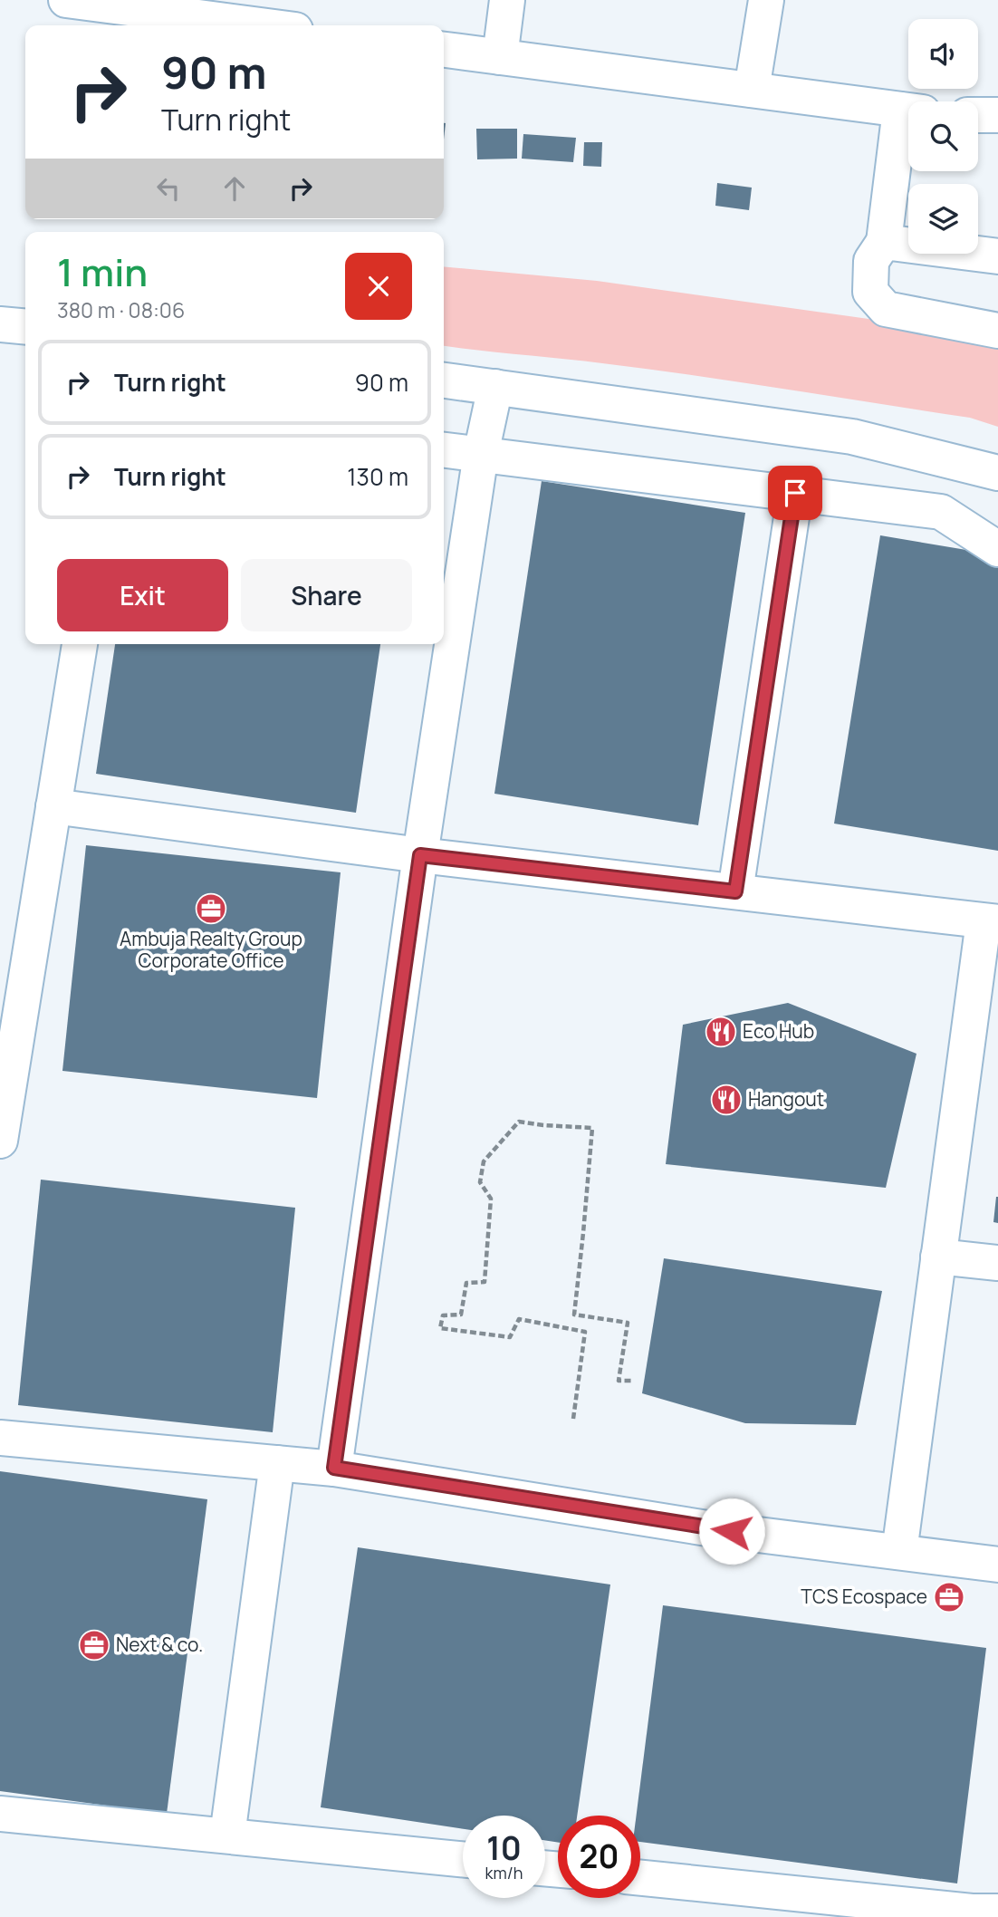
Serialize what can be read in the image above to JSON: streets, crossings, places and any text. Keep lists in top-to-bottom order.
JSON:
{
  "places": {
    "office": ["Ambuja Realty Group Corporate Office", "TCS Ecospace", "Next & co."],
    "restaurant": ["Eco Hub", "Hangout"]
  },
  "page": {
    "turn": ["90 m", "Turn right"],
    "heading": ["1 min", "380 m · 08:06"],
    "list": [
      {
        "name": "Turn right",
        "value": "90 m"
      },
      {
        "name": "Turn right",
        "value": "130 m"
      }
    ],
    "buttons": ["Exit", "Share"],
    "speed": "10 km/h",
    "limit": "20"
  }
}
